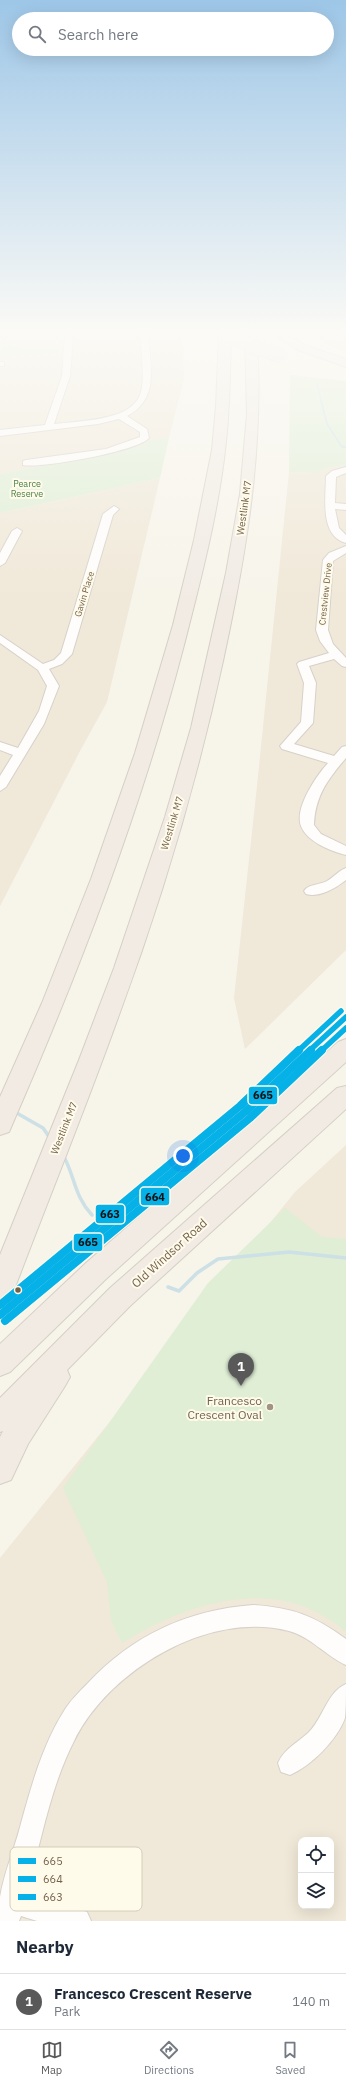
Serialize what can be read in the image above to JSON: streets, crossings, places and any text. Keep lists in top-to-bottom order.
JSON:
{
  "streets": {
    "highway": ["Westlink M7", "Old Windsor Road"],
    "street": ["Gavin Place", "Crestview Drive"]
  },
  "parks": ["Pearce Reserve"],
  "places": ["Francesco Crescent Oval"],
  "lines": ["transit line 663", "transit line 665", "transit line 664"],
  "legend": ["665", "664", "663"],
  "page": {
    "search": "Search here",
    "pins": "1",
    "heading": "Nearby",
    "list": [
      {
        "mark": "1",
        "name": "Francesco Crescent Reserve",
        "note": "Park",
        "value": "140 m"
      }
    ],
    "nav": ["Map", "Directions", "Saved"]
  }
}
